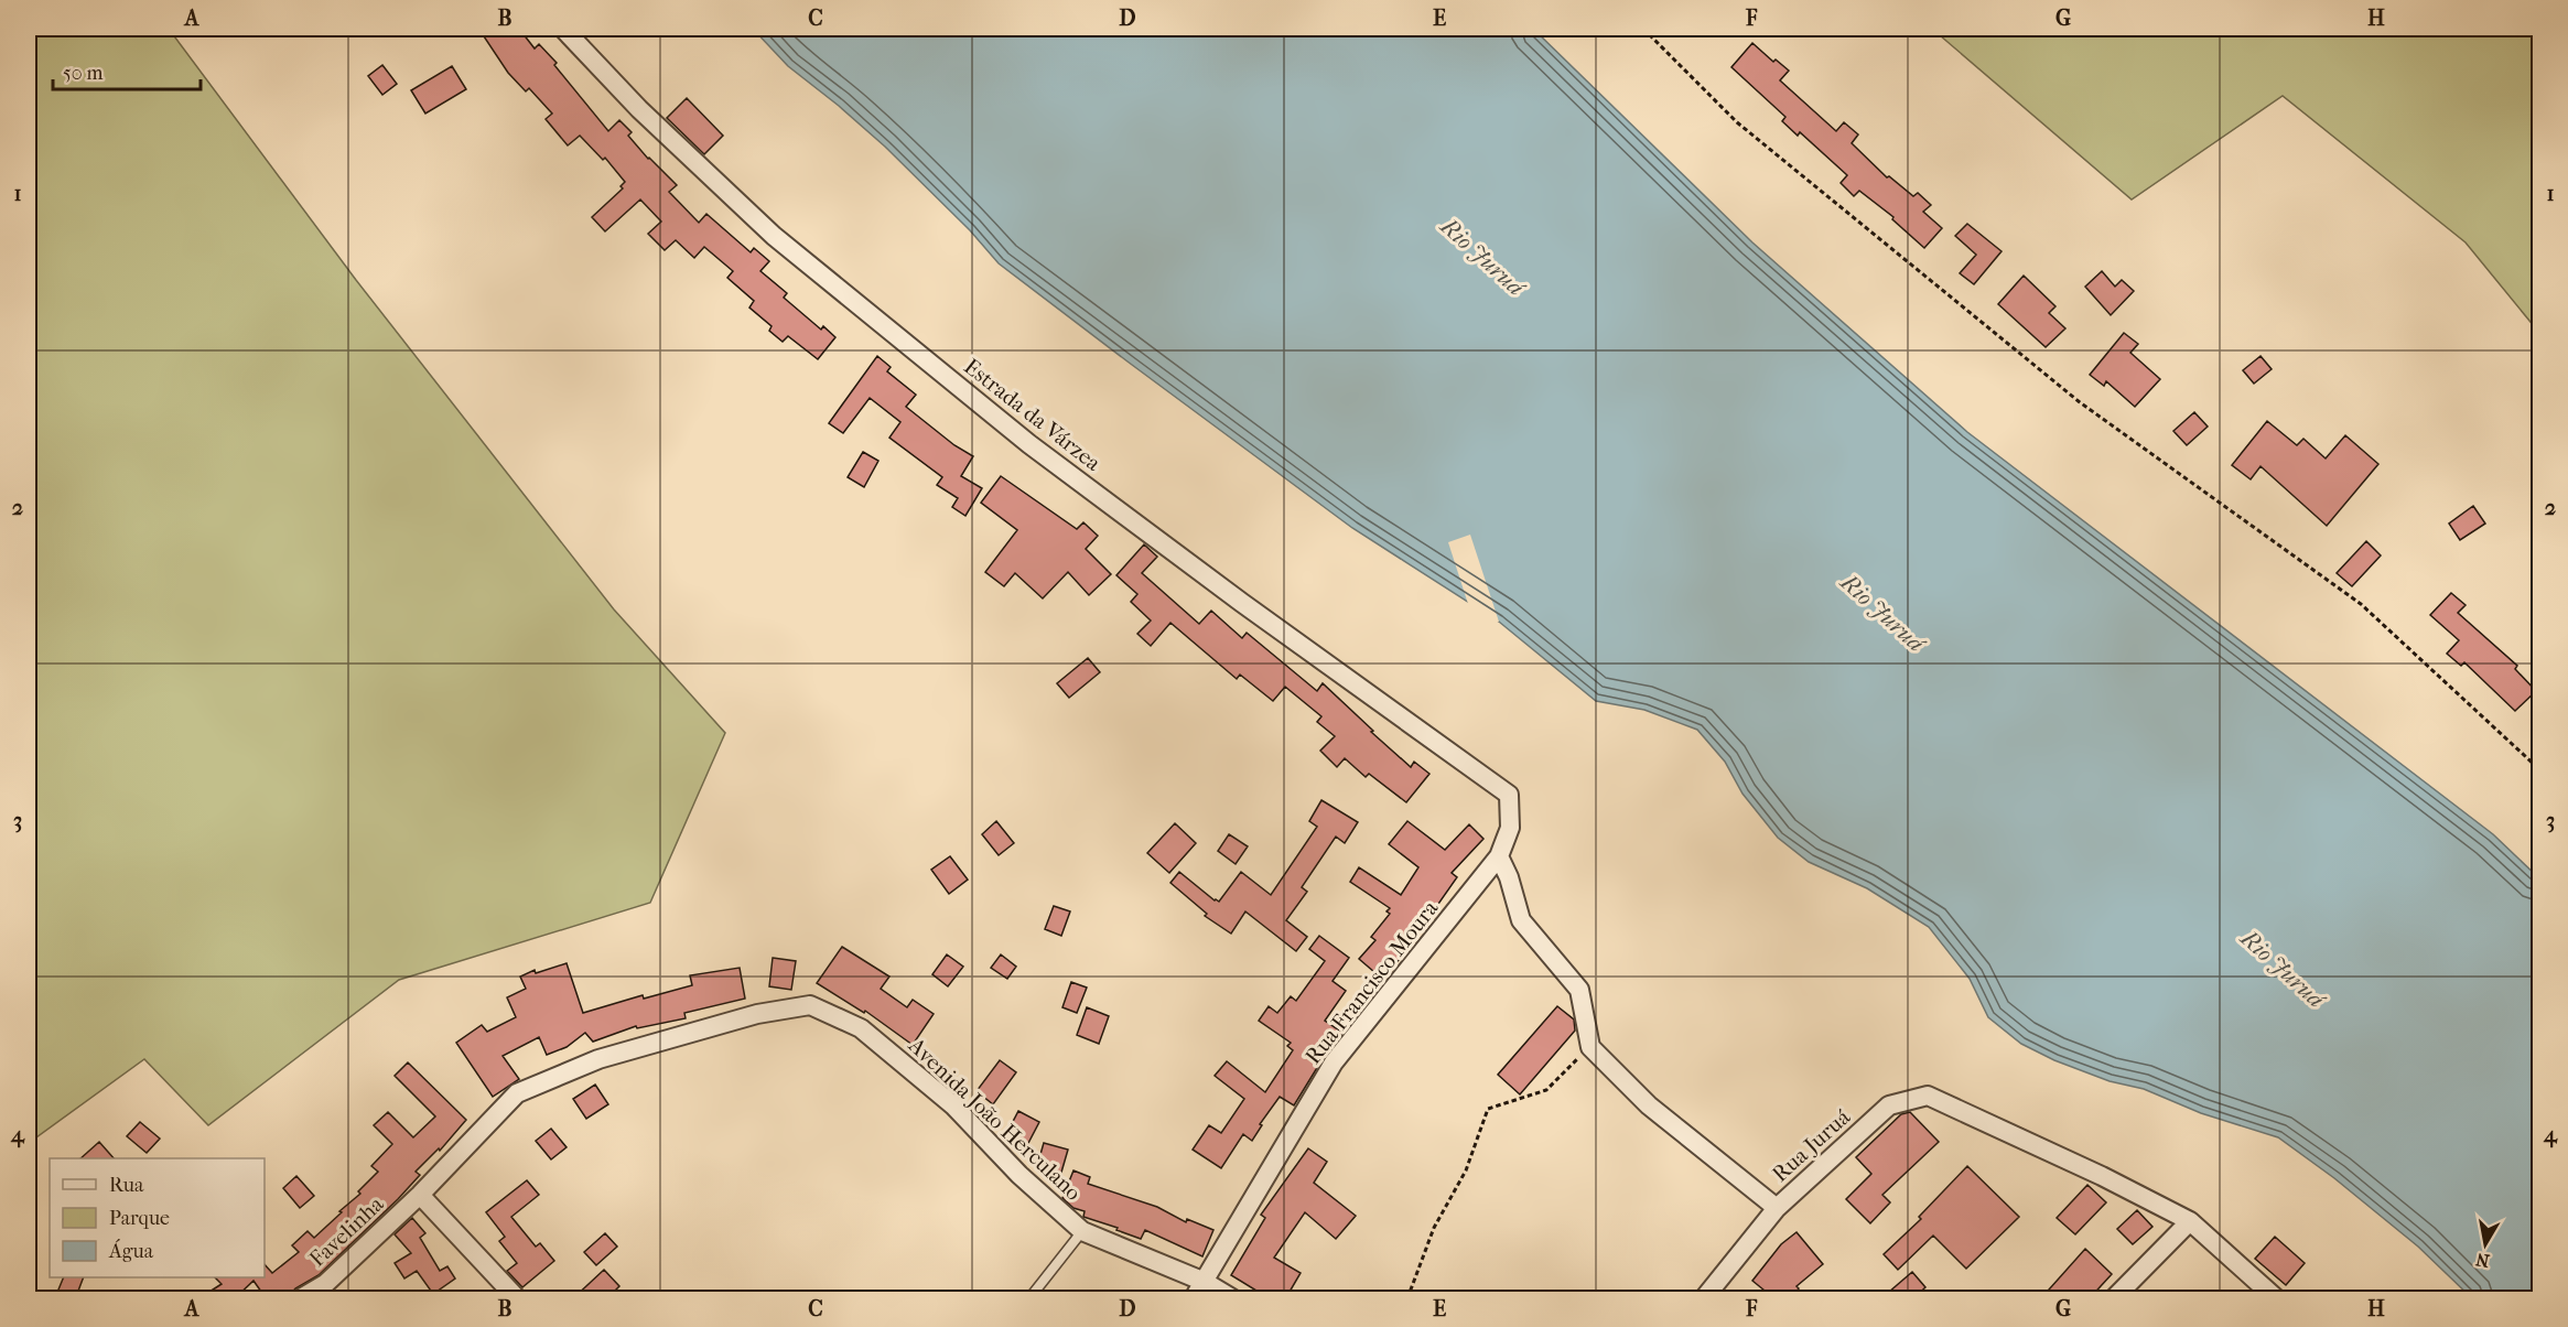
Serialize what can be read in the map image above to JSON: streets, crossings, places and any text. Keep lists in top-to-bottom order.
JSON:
{
  "streets": {
    "street": [
      "Estrada da Várzea",
      "Rua Francisco Moura",
      "Avenida João Herculano",
      "Rua Juruá",
      "Favelinha"
    ]
  },
  "crossings": [
    ["Estrada da Várzea", "Rua Francisco Moura"],
    ["Rua Francisco Moura", "Avenida João Herculano"],
    ["Avenida João Herculano", "Favelinha"]
  ],
  "water": ["Rio Juruá"],
  "legend": ["Rua", "Parque", "Água"],
  "scale_bar": "50 m",
  "north": "bottom",
  "grid": {
    "columns": [
      "A",
      "B",
      "C",
      "D",
      "E",
      "F",
      "G",
      "H"
    ],
    "rows": [
      "1",
      "2",
      "3",
      "4"
    ]
  }
}
